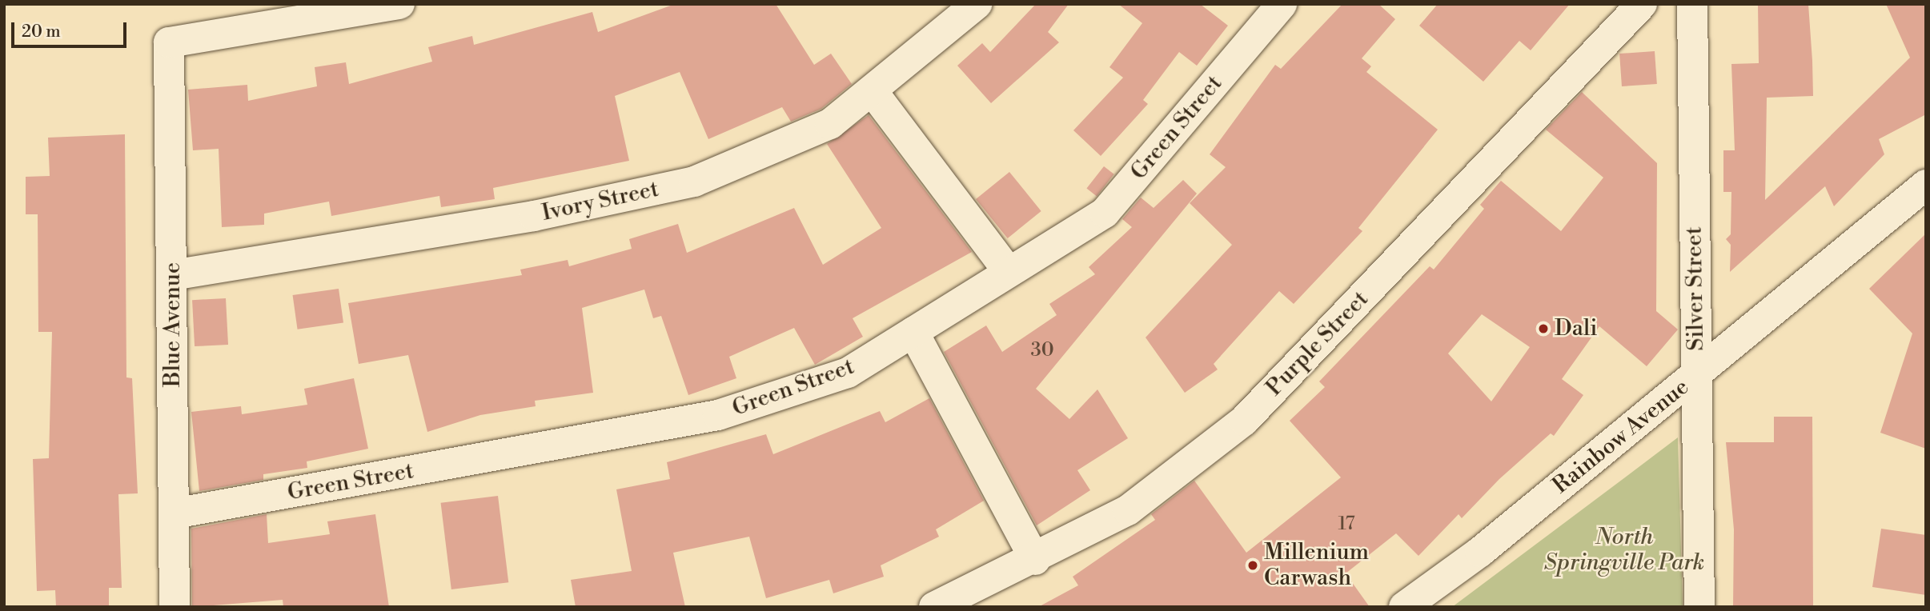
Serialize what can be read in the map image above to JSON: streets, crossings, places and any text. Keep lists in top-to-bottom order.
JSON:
{
  "streets": {
    "street": [
      "Green Street",
      "Ivory Street",
      "Silver Street",
      "Blue Avenue",
      "Purple Street",
      "Rainbow Avenue"
    ]
  },
  "crossings": [
    ["Green Street", "Blue Avenue"],
    ["Ivory Street", "Blue Avenue"],
    ["Silver Street", "Rainbow Avenue"]
  ],
  "parks": ["North Springville Park"],
  "places": ["Dali", "Millenium Carwash"],
  "house_numbers": ["30", "17"],
  "scale_bar": "20 m"
}
